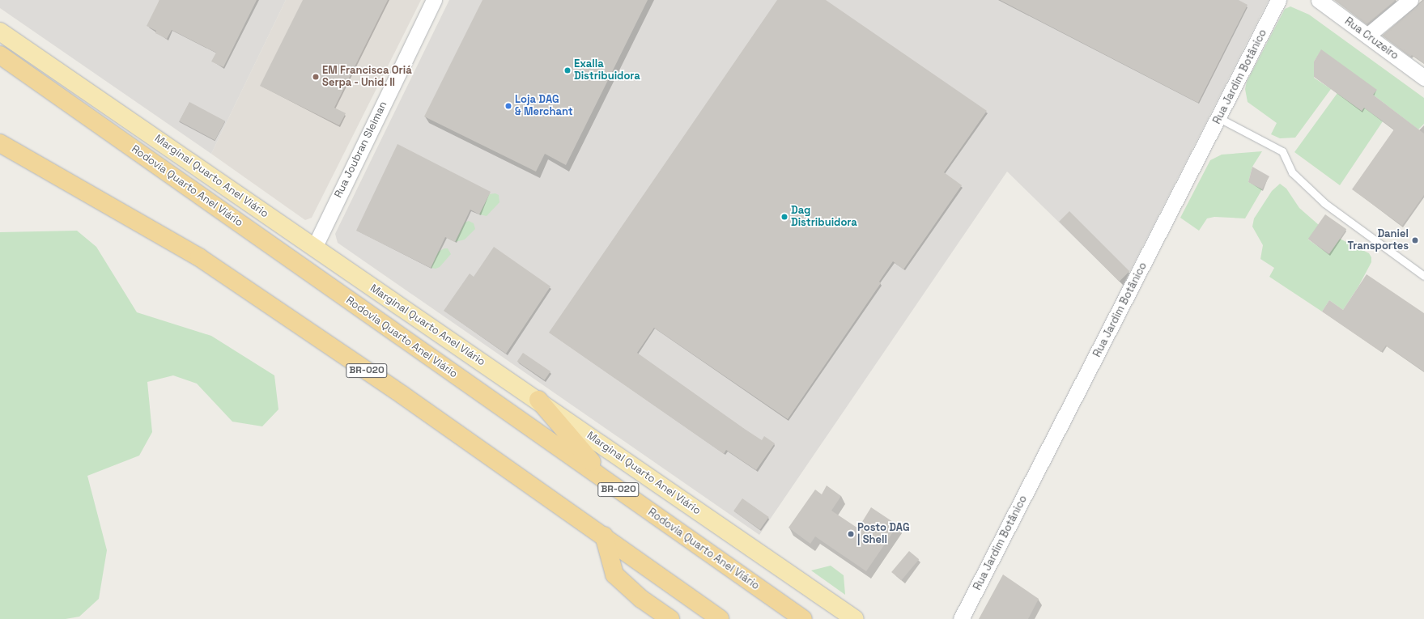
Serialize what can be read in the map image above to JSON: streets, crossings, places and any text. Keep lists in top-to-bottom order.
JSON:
{
  "streets": {
    "highway": ["Rodovia Quarto Anel Viário", "BR-020"],
    "main road": ["Marginal Quarto Anel Viário"],
    "street": ["Rua Cruzeiro", "Rua Jardim Botânico", "Rua Joubran Sleiman"]
  },
  "crossings": [
    ["Rua Joubran Sleiman", "Marginal Quarto Anel Viário"]
  ],
  "places": [
    "Exalla Distribuidora",
    "EM Francisca Oriá Serpa - Unid. II",
    "Loja DAG & Merchant",
    "Dag Distribuidora",
    "Daniel Transportes",
    "Posto DAG | Shell"
  ]
}
